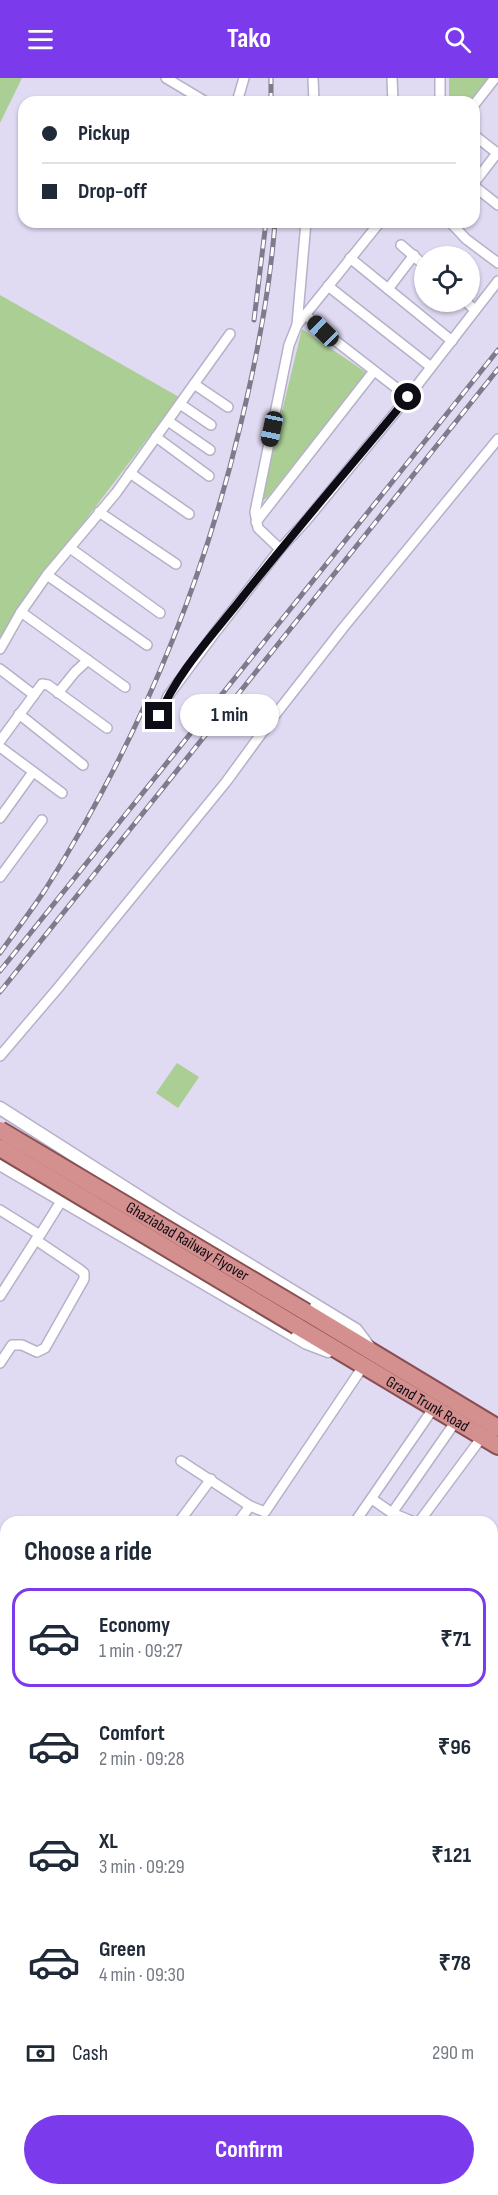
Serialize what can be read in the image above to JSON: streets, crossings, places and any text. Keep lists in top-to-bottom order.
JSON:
{
  "streets": {
    "highway": ["Ghaziabad Railway Flyover", "Grand Trunk Road"]
  },
  "crossings": [
    ["Ghaziabad Railway Flyover", "Grand Trunk Road"]
  ],
  "page": {
    "header": "Tako",
    "banner": ["Pickup", "Drop-off"],
    "bubble": "1 min",
    "heading": "Choose a ride",
    "list": [
      {
        "name": "Economy",
        "note": "1 min · 09:27",
        "value": "₹71"
      },
      {
        "name": "Comfort",
        "note": "2 min · 09:28",
        "value": "₹96"
      },
      {
        "name": "XL",
        "note": "3 min · 09:29",
        "value": "₹121"
      },
      {
        "name": "Green",
        "note": "4 min · 09:30",
        "value": "₹78"
      }
    ],
    "pay": ["Cash", "290 m"],
    "buttons": "Confirm"
  }
}
